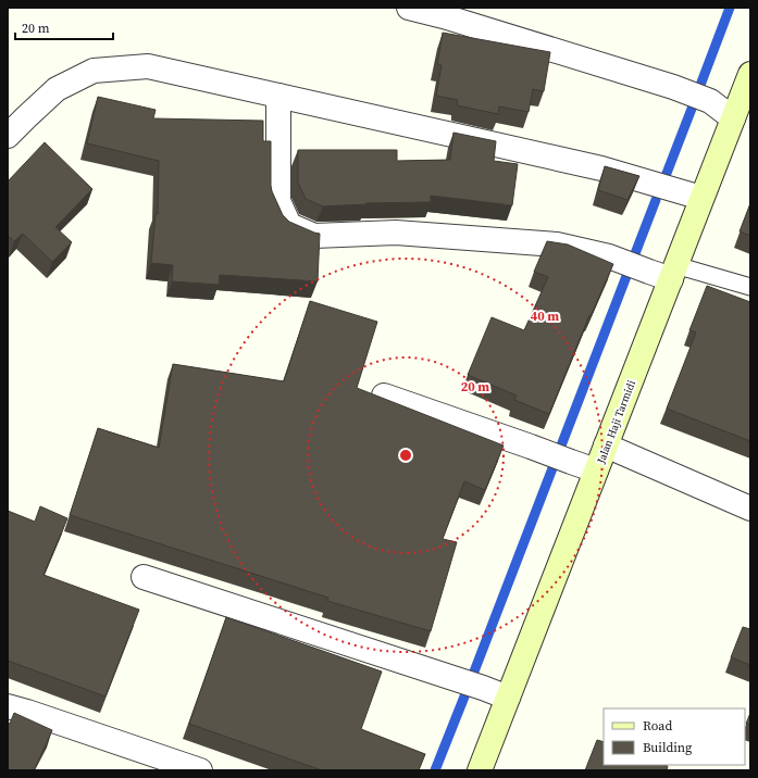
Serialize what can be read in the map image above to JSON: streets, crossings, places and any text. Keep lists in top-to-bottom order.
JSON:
{
  "streets": {
    "street": ["Jalan Haji Tarmidi"]
  },
  "legend": ["Road", "Building"],
  "scale_bar": "20 m",
  "rings": ["40 m", "20 m"]
}
